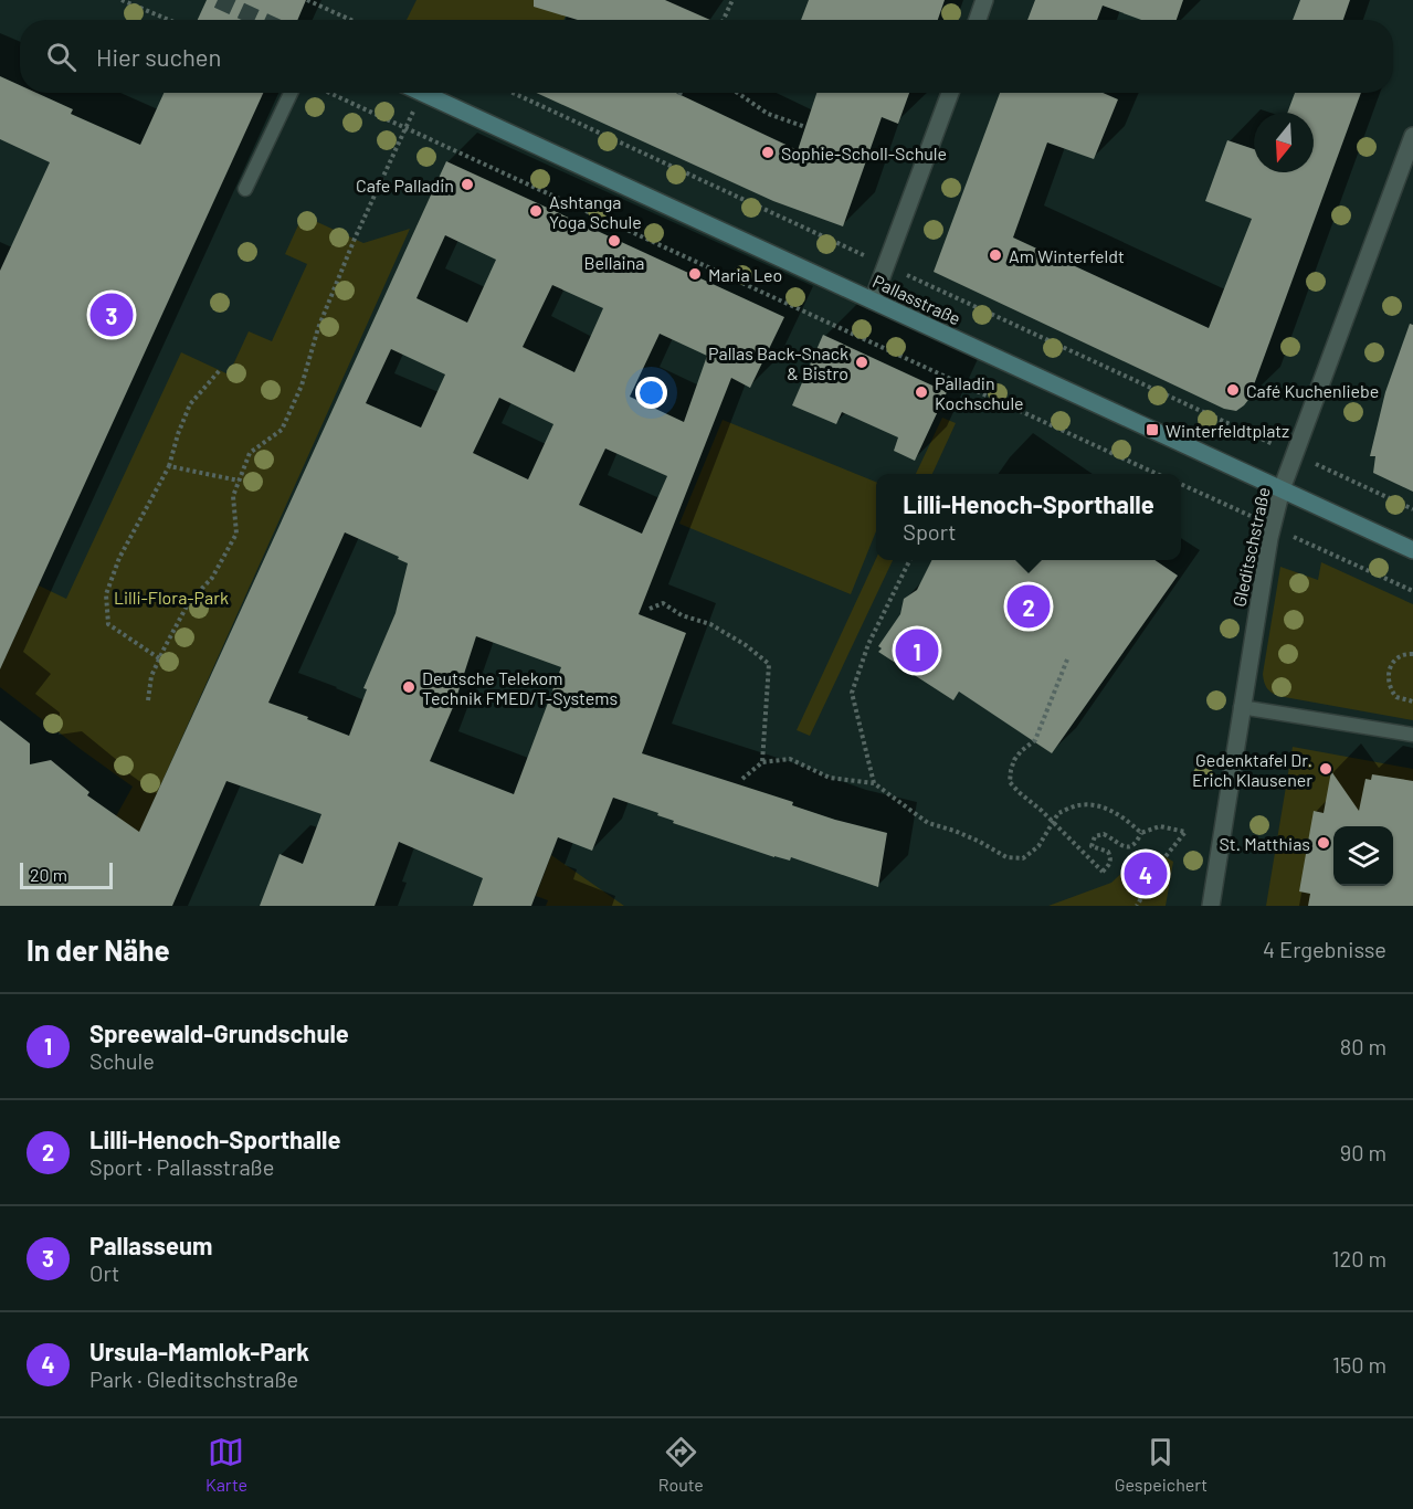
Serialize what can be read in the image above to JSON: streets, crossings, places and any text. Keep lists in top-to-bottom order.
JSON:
{
  "streets": {
    "main road": ["Pallasstraße"],
    "street": ["Gleditschstraße"]
  },
  "crossings": [
    ["Pallasstraße", "Gleditschstraße"]
  ],
  "parks": ["Lilli-Flora-Park"],
  "places": {
    "other": [
      "Sophie-Scholl-Schule",
      "Cafe Palladin",
      "Ashtanga Yoga Schule",
      "Bellaina",
      "Am Winterfeldt",
      "Maria Leo",
      "Pallas Back-Snack & Bistro",
      "Café Kuchenliebe",
      "Palladin Kochschule",
      "Deutsche Telekom Technik FMED/T-Systems",
      "Gedenktafel Dr. Erich Klausener",
      "St. Matthias"
    ],
    "transit": ["Winterfeldtplatz"]
  },
  "scale_bar": "20 m",
  "north": "bottom",
  "page": {
    "search": "Hier suchen",
    "pins": [
      "3",
      "2",
      "1",
      "4"
    ],
    "popup": ["Lilli-Henoch-Sporthalle", "Sport"],
    "scale": "20 m",
    "heading": ["In der Nähe", "4 Ergebnisse"],
    "list": [
      {
        "mark": "1",
        "name": "Spreewald-Grundschule",
        "note": "Schule",
        "value": "80 m"
      },
      {
        "mark": "2",
        "name": "Lilli-Henoch-Sporthalle",
        "note": "Sport · Pallasstraße",
        "value": "90 m"
      },
      {
        "mark": "3",
        "name": "Pallasseum",
        "note": "Ort",
        "value": "120 m"
      },
      {
        "mark": "4",
        "name": "Ursula-Mamlok-Park",
        "note": "Park · Gleditschstraße",
        "value": "150 m"
      }
    ],
    "nav": ["Karte", "Route", "Gespeichert"]
  }
}
